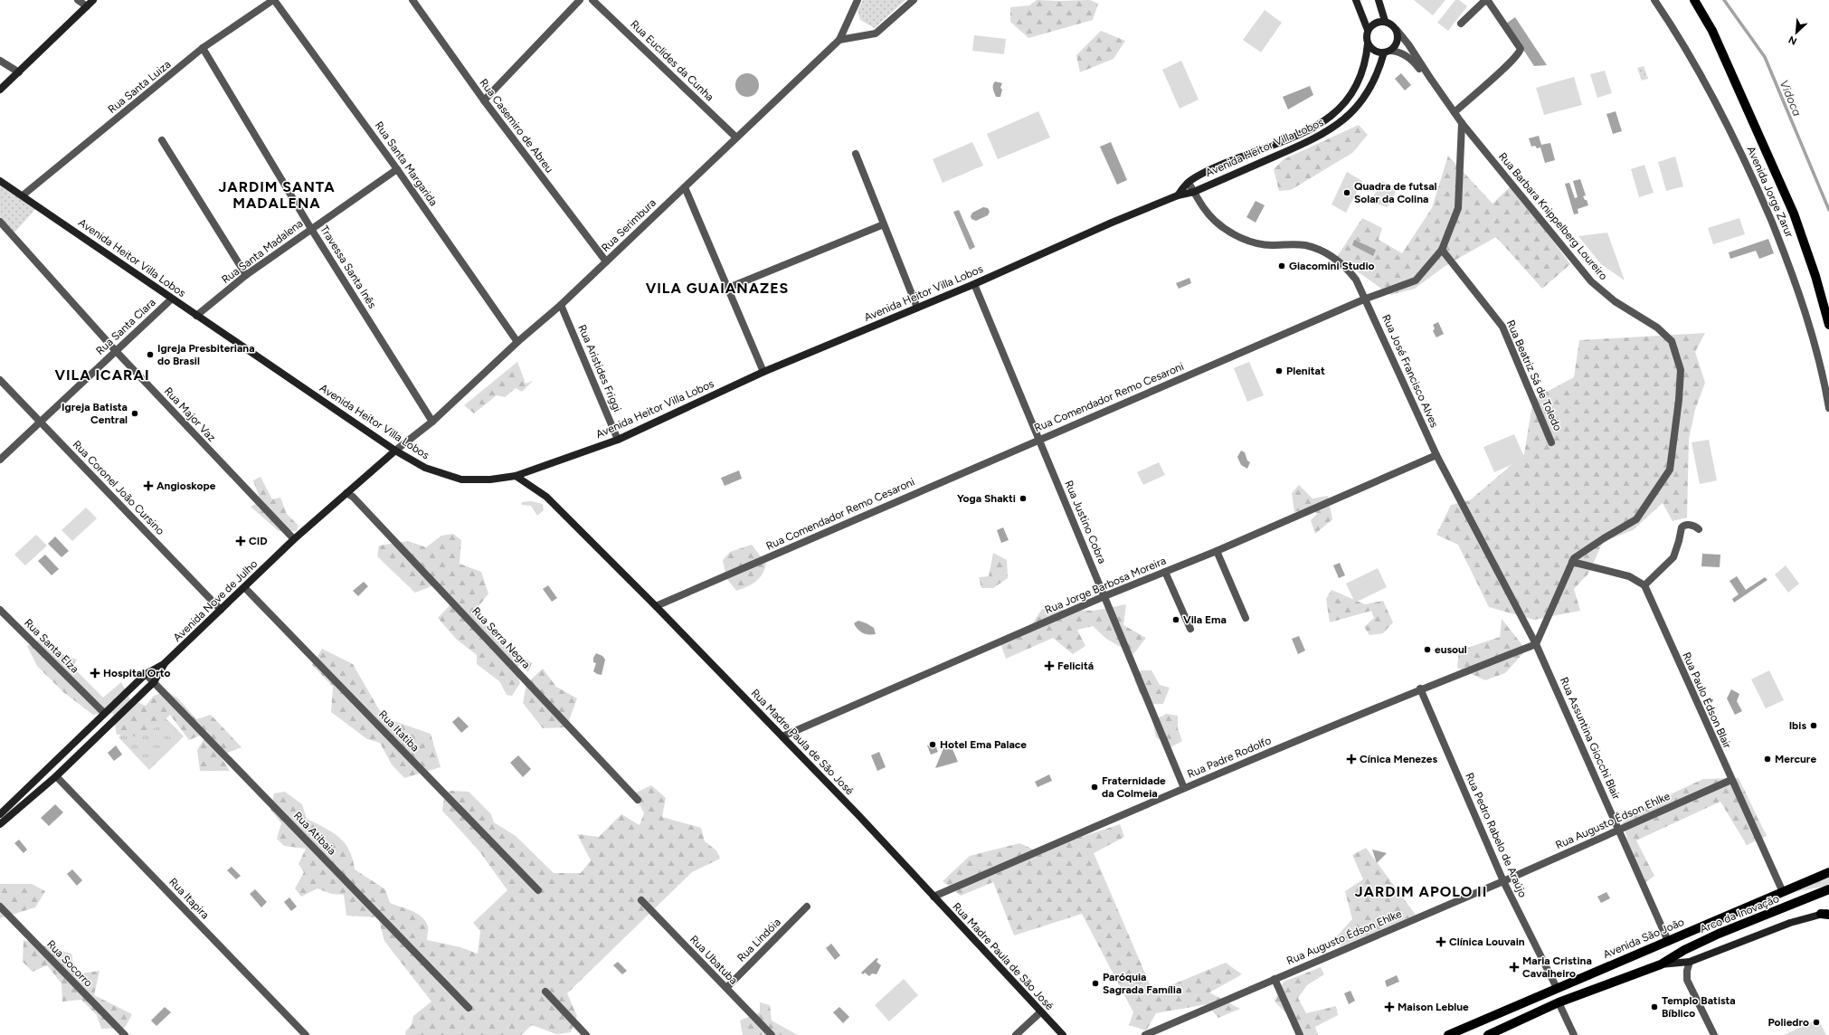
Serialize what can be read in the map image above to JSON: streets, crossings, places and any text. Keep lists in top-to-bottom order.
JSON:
{
  "streets": {
    "main road": ["Avenida Jorge Zarur", "Arco da Inovação", "Avenida São João"],
    "street": [
      "Rua Euclides da Cunha",
      "Rua Santa Luiza",
      "Rua Casemiro de Abreu",
      "Avenida Heitor Villa Lobos",
      "Rua Santa Margarida",
      "Rua Barbara Knippelberg Loureiro",
      "Rua Serimbura",
      "Rua Santa Madalena",
      "Travessa Santa Inês",
      "Rua Santa Clara",
      "Rua Aristides Friggi",
      "Rua José Francisco Alves",
      "Rua Beatriz Sá de Toledo",
      "Rua Comendador Remo Cesaroni",
      "Rua Major Vaz",
      "Rua Coronel João Cursino",
      "Rua Justino Cobra",
      "Rua Jorge Barbosa Moreira",
      "Avenida Nove de Julho",
      "Rua Serra Negra",
      "Rua Santa Elza",
      "Rua Paulo Édson Blair",
      "Rua Itatiba",
      "Rua Assuntina Giocchi Blair",
      "Rua Madre Paula de São José",
      "Rua Padre Rodolfo",
      "Rua Augusto Édson Ehlke",
      "Rua Atibaia",
      "Rua Pedro Rabelo de Araújo",
      "Rua Itapira",
      "Rua Lindóia",
      "Rua Ubatuba",
      "Rua Socorro"
    ]
  },
  "crossings": [
    ["Rua Euclides da Cunha", "Rua Serimbura"],
    ["Rua Santa Luiza", "Avenida Heitor Villa Lobos"],
    ["Rua Santa Luiza", "Rua Santa Margarida"],
    ["Rua Santa Luiza", "Travessa Santa Inês"],
    ["Rua Casemiro de Abreu", "Rua Serimbura"],
    ["Avenida Heitor Villa Lobos", "Rua Barbara Knippelberg Loureiro"],
    ["Avenida Heitor Villa Lobos", "Rua Serimbura"],
    ["Avenida Heitor Villa Lobos", "Rua Santa Madalena"],
    ["Avenida Heitor Villa Lobos", "Rua Santa Clara"],
    ["Avenida Heitor Villa Lobos", "Rua Aristides Friggi"],
    ["Avenida Heitor Villa Lobos", "Rua José Francisco Alves"],
    ["Avenida Heitor Villa Lobos", "Rua Justino Cobra"],
    ["Avenida Heitor Villa Lobos", "Avenida Nove de Julho"],
    ["Avenida Heitor Villa Lobos", "Rua Madre Paula de São José"],
    ["Rua Santa Margarida", "Rua Serimbura"],
    ["Rua Santa Margarida", "Rua Santa Madalena"],
    ["Rua Barbara Knippelberg Loureiro", "Rua José Francisco Alves"],
    ["Rua Barbara Knippelberg Loureiro", "Rua Comendador Remo Cesaroni"],
    ["Rua Barbara Knippelberg Loureiro", "Rua Assuntina Giocchi Blair"],
    ["Rua Barbara Knippelberg Loureiro", "Rua Padre Rodolfo"],
    ["Rua Serimbura", "Travessa Santa Inês"],
    ["Rua Serimbura", "Rua Aristides Friggi"],
    ["Rua Serimbura", "Avenida Nove de Julho"],
    ["Rua Santa Madalena", "Travessa Santa Inês"],
    ["Rua Santa Clara", "Rua Major Vaz"],
    ["Rua Santa Clara", "Rua Coronel João Cursino"],
    ["Rua José Francisco Alves", "Rua Comendador Remo Cesaroni"],
    ["Rua José Francisco Alves", "Rua Jorge Barbosa Moreira"],
    ["Rua José Francisco Alves", "Rua Assuntina Giocchi Blair"],
    ["Rua José Francisco Alves", "Rua Padre Rodolfo"],
    ["Rua Beatriz Sá de Toledo", "Rua Comendador Remo Cesaroni"],
    ["Rua Comendador Remo Cesaroni", "Rua Justino Cobra"],
    ["Rua Comendador Remo Cesaroni", "Rua Madre Paula de São José"],
    ["Rua Major Vaz", "Avenida Nove de Julho"],
    ["Rua Coronel João Cursino", "Avenida Nove de Julho"],
    ["Rua Justino Cobra", "Rua Jorge Barbosa Moreira"],
    ["Rua Justino Cobra", "Rua Padre Rodolfo"],
    ["Rua Jorge Barbosa Moreira", "Rua Madre Paula de São José"],
    ["Avenida Nove de Julho", "Rua Serra Negra"],
    ["Avenida Nove de Julho", "Rua Santa Elza"],
    ["Avenida Nove de Julho", "Rua Itatiba"],
    ["Avenida Nove de Julho", "Rua Atibaia"],
    ["Avenida Nove de Julho", "Rua Itapira"],
    ["Rua Paulo Édson Blair", "Rua Augusto Édson Ehlke"],
    ["Rua Paulo Édson Blair", "Avenida São João"],
    ["Rua Assuntina Giocchi Blair", "Rua Padre Rodolfo"],
    ["Rua Assuntina Giocchi Blair", "Rua Augusto Édson Ehlke"],
    ["Rua Assuntina Giocchi Blair", "Avenida São João"],
    ["Rua Madre Paula de São José", "Rua Padre Rodolfo"],
    ["Rua Padre Rodolfo", "Rua Pedro Rabelo de Araújo"],
    ["Rua Augusto Édson Ehlke", "Rua Pedro Rabelo de Araújo"],
    ["Rua Pedro Rabelo de Araújo", "Avenida São João"],
    ["Rua Lindóia", "Rua Ubatuba"]
  ],
  "districts": [
    "JARDIM SANTA MADALENA",
    "VILA GUAIANAZES",
    "VILA ICARAI",
    "JARDIM APOLO II"
  ],
  "water": ["Vidoca"],
  "places": {
    "other": [
      "Quadra de futsal Solar da Colina",
      "Giacomini Studio",
      "Igreja Presbiteriana do Brasil",
      "Plenitat",
      "Igreja Batista Central",
      "Yoga Shakti",
      "Vila Ema",
      "eusoul",
      "Ibis",
      "Hotel Ema Palace",
      "Mercure",
      "Fraternidade da Colmeia",
      "Paróquia Sagrada Família",
      "Templo Batista Bíblico",
      "Poliedro"
    ],
    "health": [
      "Angioskope",
      "CID",
      "Felicitá",
      "Hospital Orto",
      "Cínica Menezes",
      "Clínica Louvain",
      "Maria Cristina Cavalheiro",
      "Maison Leblue"
    ]
  },
  "north": "bottom left"
}
